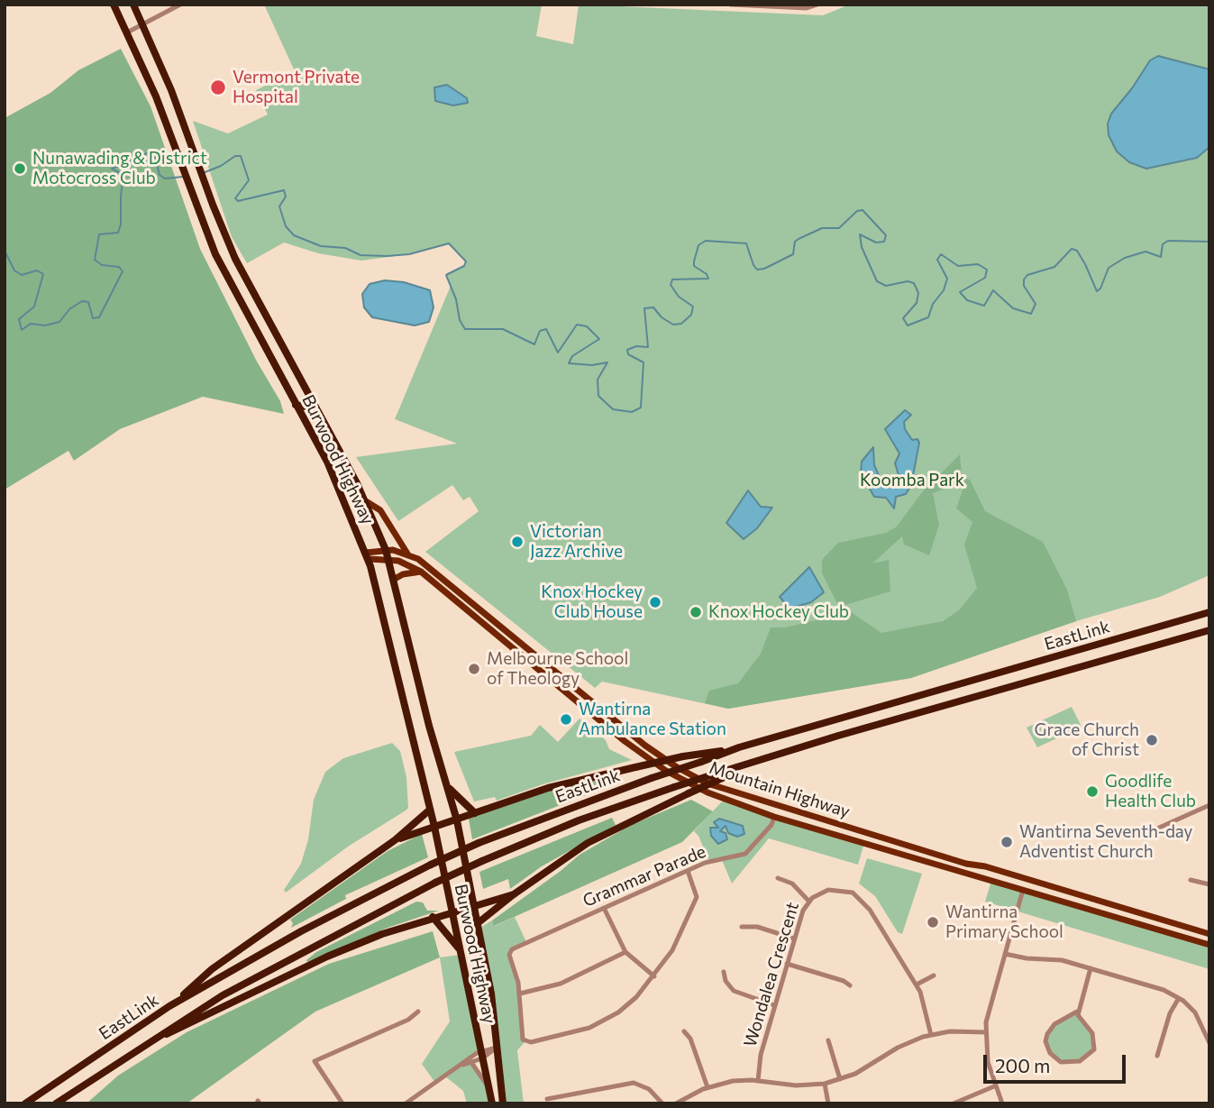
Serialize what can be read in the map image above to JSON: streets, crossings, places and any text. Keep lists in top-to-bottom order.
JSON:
{
  "streets": {
    "highway": ["Burwood Highway", "EastLink"],
    "main road": ["Mountain Highway"],
    "street": ["Grammar Parade", "Wondalea Crescent"]
  },
  "crossings": [
    ["Burwood Highway", "Mountain Highway"],
    ["Mountain Highway", "Grammar Parade"]
  ],
  "parks": ["Koomba Park"],
  "places": [
    "Vermont Private Hospital",
    "Nunawading & District Motocross Club",
    "Victorian Jazz Archive",
    "Knox Hockey Club House",
    "Knox Hockey Club",
    "Melbourne School of Theology",
    "Wantirna Ambulance Station",
    "Grace Church of Christ",
    "Goodlife Health Club",
    "Wantirna Seventh-day Adventist Church",
    "Wantirna Primary School"
  ],
  "scale_bar": "200 m"
}
